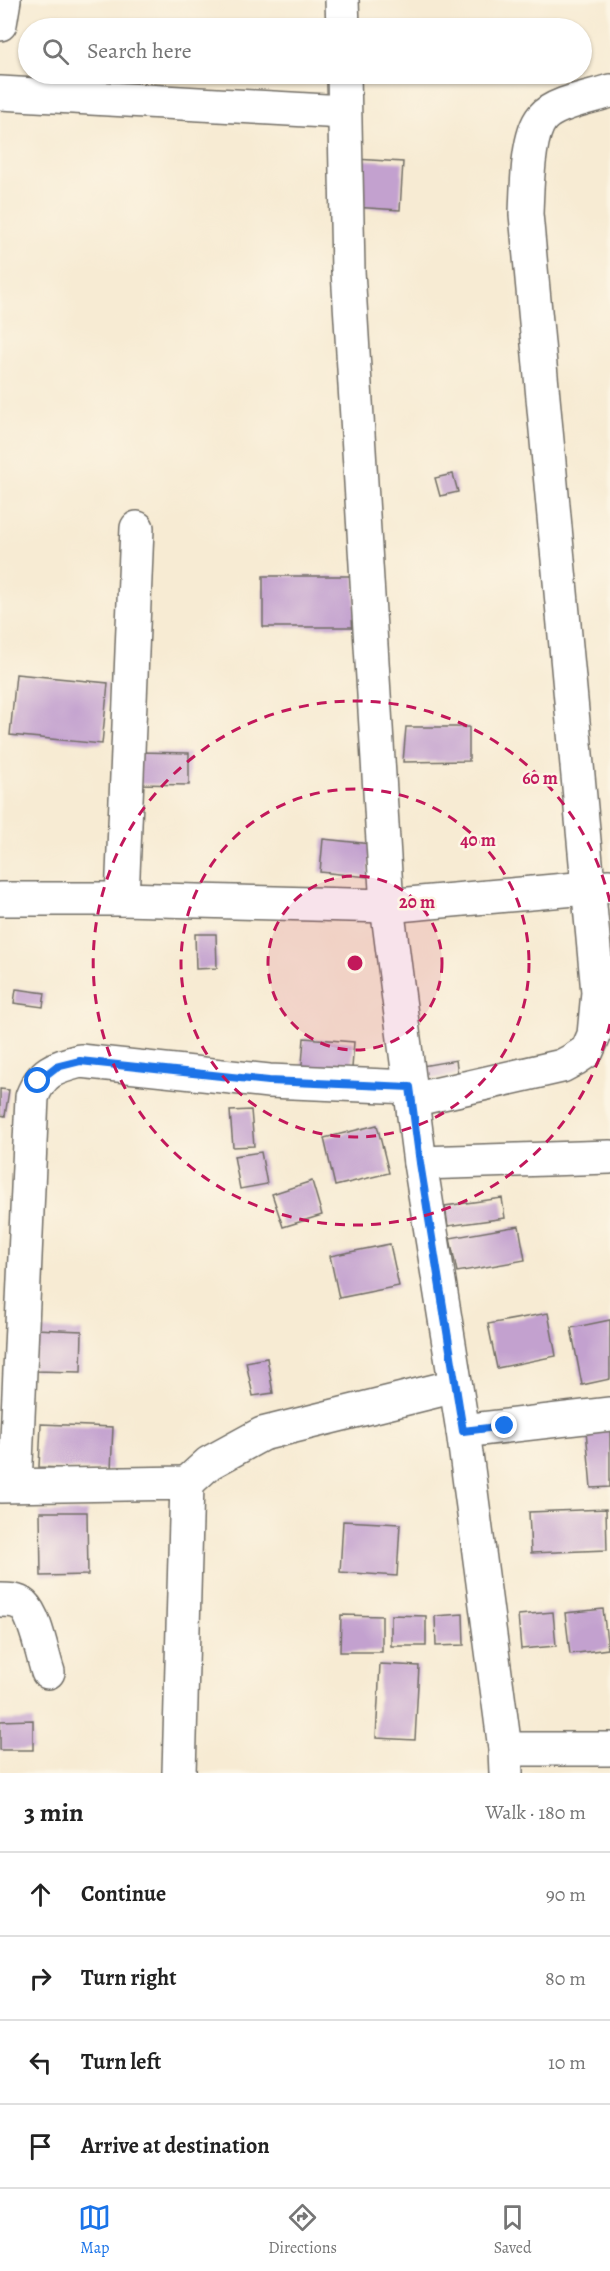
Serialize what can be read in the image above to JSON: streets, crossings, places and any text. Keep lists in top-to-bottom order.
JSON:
{
  "page": {
    "search": "Search here",
    "heading": ["3 min", "Walk · 180 m"],
    "list": [
      ["Continue", "90 m"],
      ["Turn right", "80 m"],
      ["Turn left", "10 m"],
      "Arrive at destination"
    ],
    "nav": ["Map", "Directions", "Saved"]
  },
  "rings": ["60 m", "40 m", "20 m"]
}
